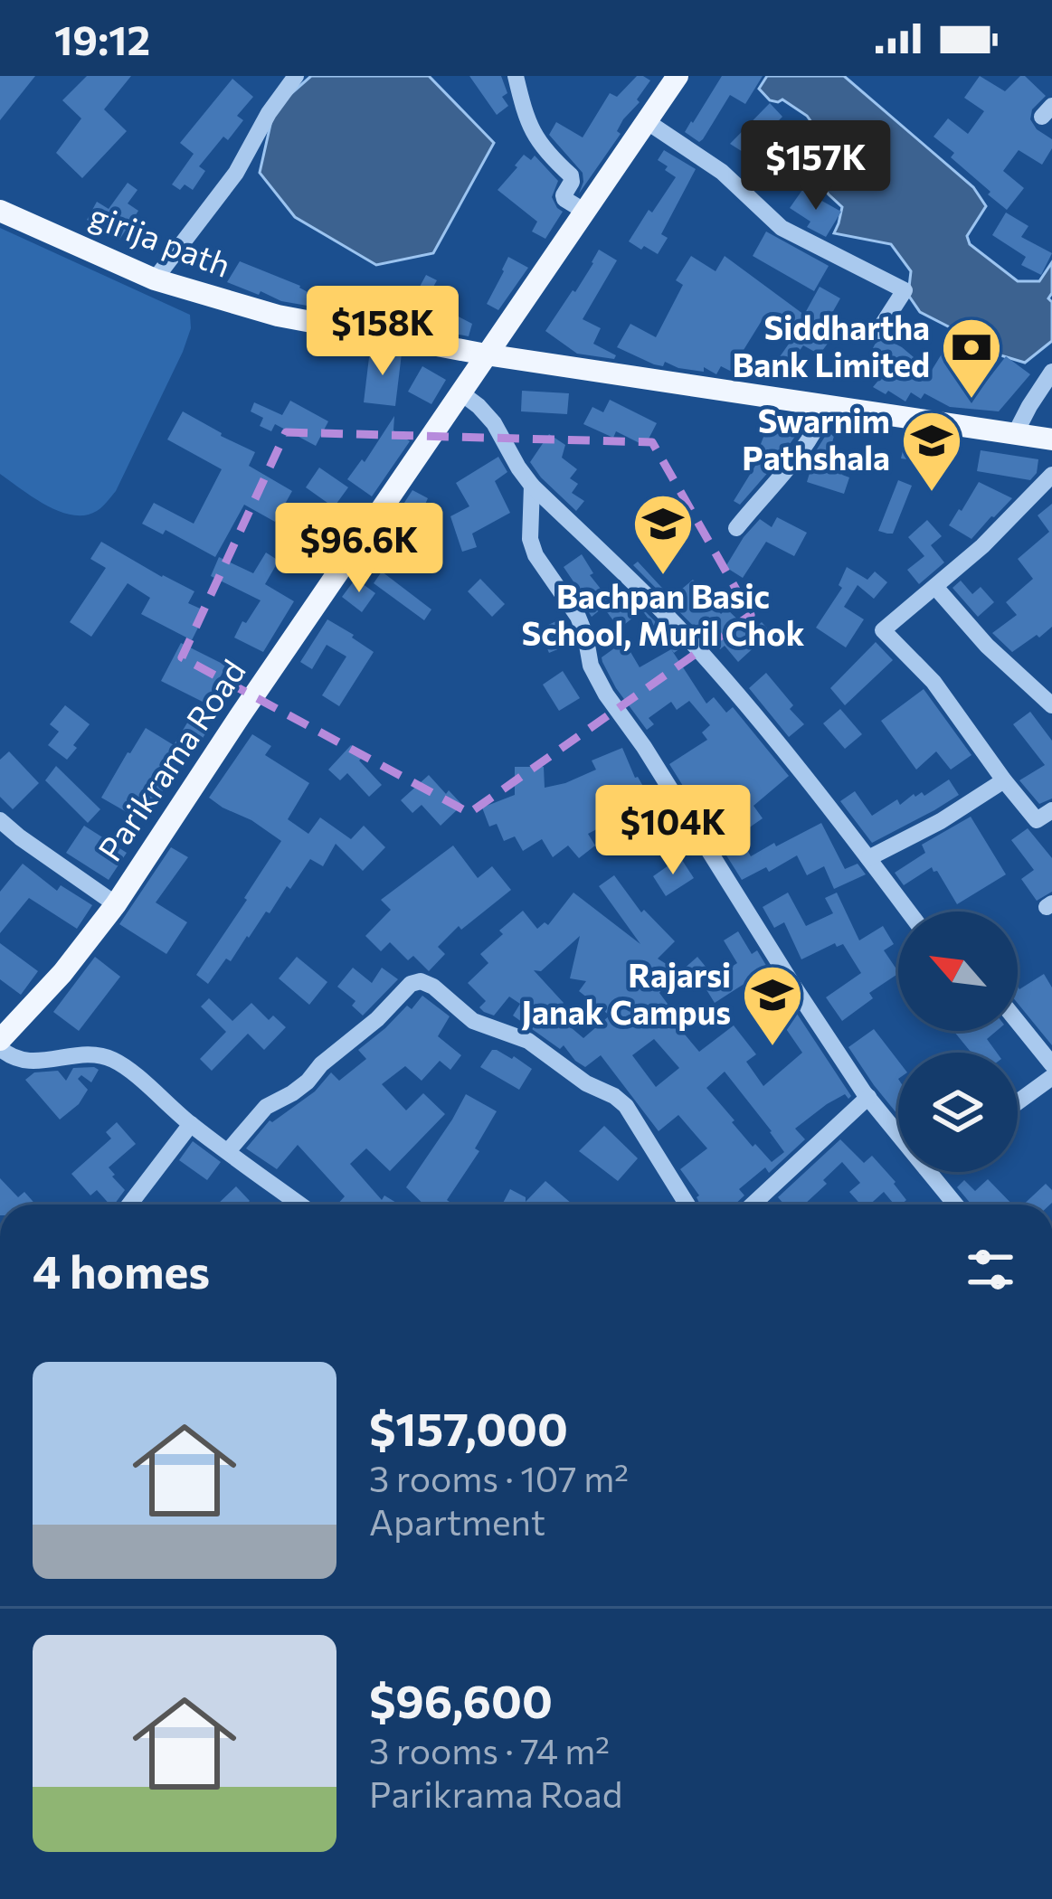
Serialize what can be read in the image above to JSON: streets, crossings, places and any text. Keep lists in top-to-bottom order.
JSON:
{
  "streets": {
    "main road": ["girija path", "Parikrama Road"]
  },
  "crossings": [
    ["girija path", "Parikrama Road"]
  ],
  "places": {
    "bank": ["Siddhartha Bank Limited"],
    "school or university": ["Swarnim Pathshala", "Bachpan Basic School, Muril Chok", "Rajarsi Janak Campus"]
  },
  "north": "top left",
  "page": {
    "status": "19:12",
    "price": [
      "$157K",
      "$158K",
      "$96.6K",
      "$104K"
    ],
    "heading": "4 homes",
    "list": [
      {
        "name": "$157,000",
        "note": "3 rooms · 107 m² · Apartment"
      },
      {
        "name": "$96,600",
        "note": "3 rooms · 74 m² · Parikrama Road"
      }
    ]
  }
}
